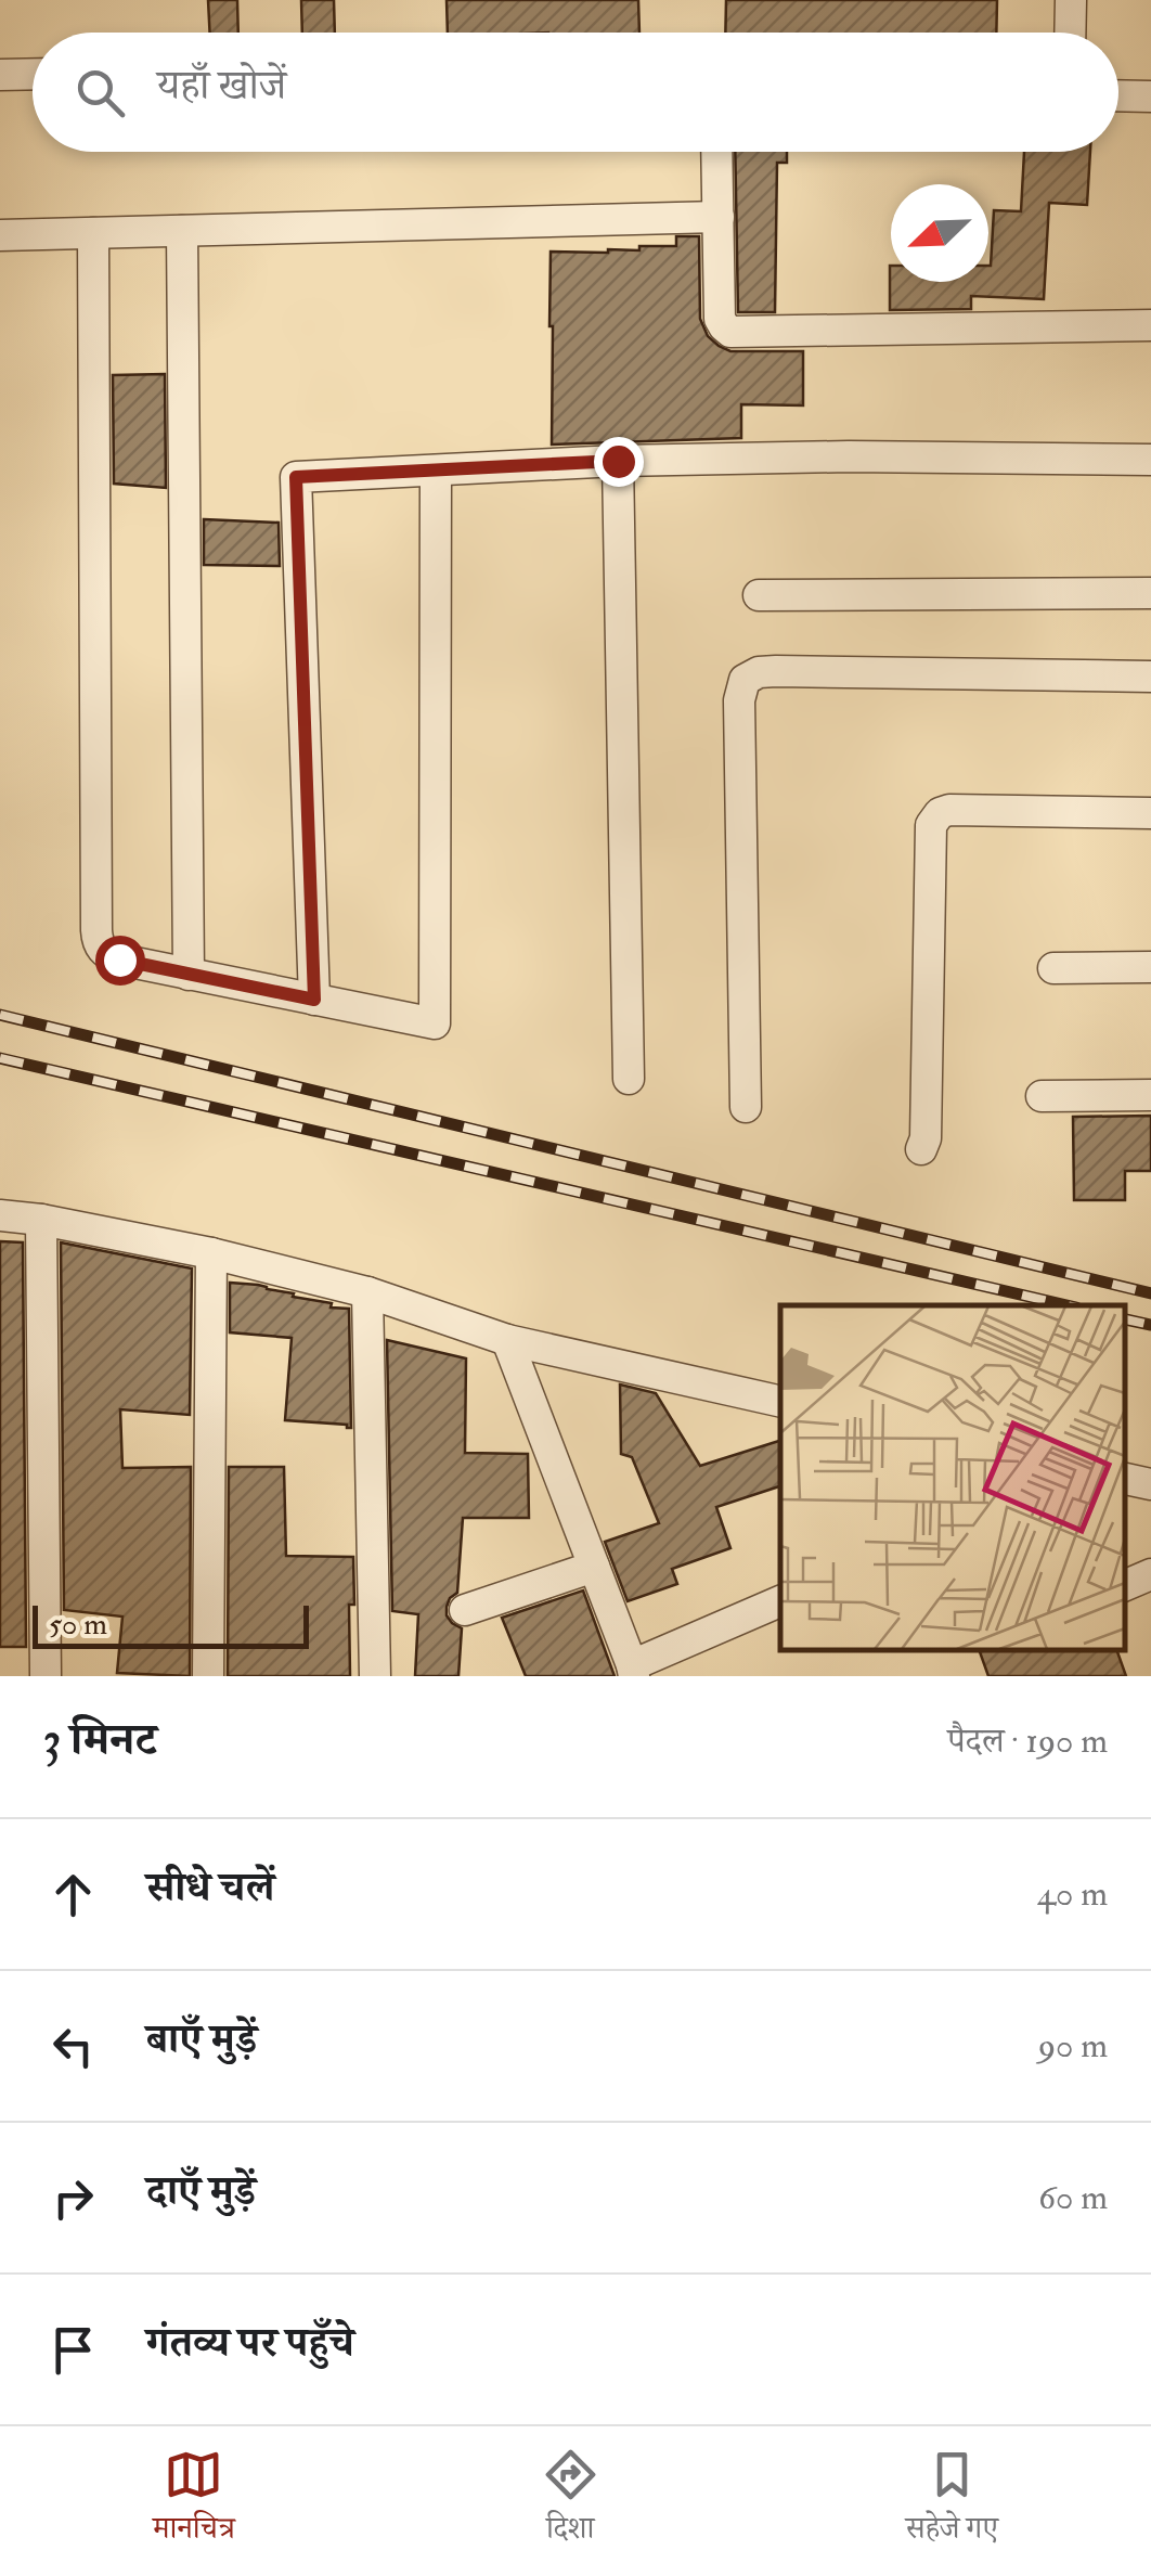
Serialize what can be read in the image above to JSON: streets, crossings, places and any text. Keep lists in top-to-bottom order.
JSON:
{
  "scale_bar": "50 m",
  "north": "bottom left",
  "page": {
    "search": "यहाँ खोजें",
    "scale": "50 m",
    "heading": ["3 मिनट", "पैदल · 190 m"],
    "list": [
      ["सीधे चलें", "40 m"],
      ["बाएँ मुड़ें", "90 m"],
      ["दाएँ मुड़ें", "60 m"],
      "गंतव्य पर पहुँचे"
    ],
    "nav": ["मानचित्र", "दिशा", "सहेजे गए"]
  }
}
